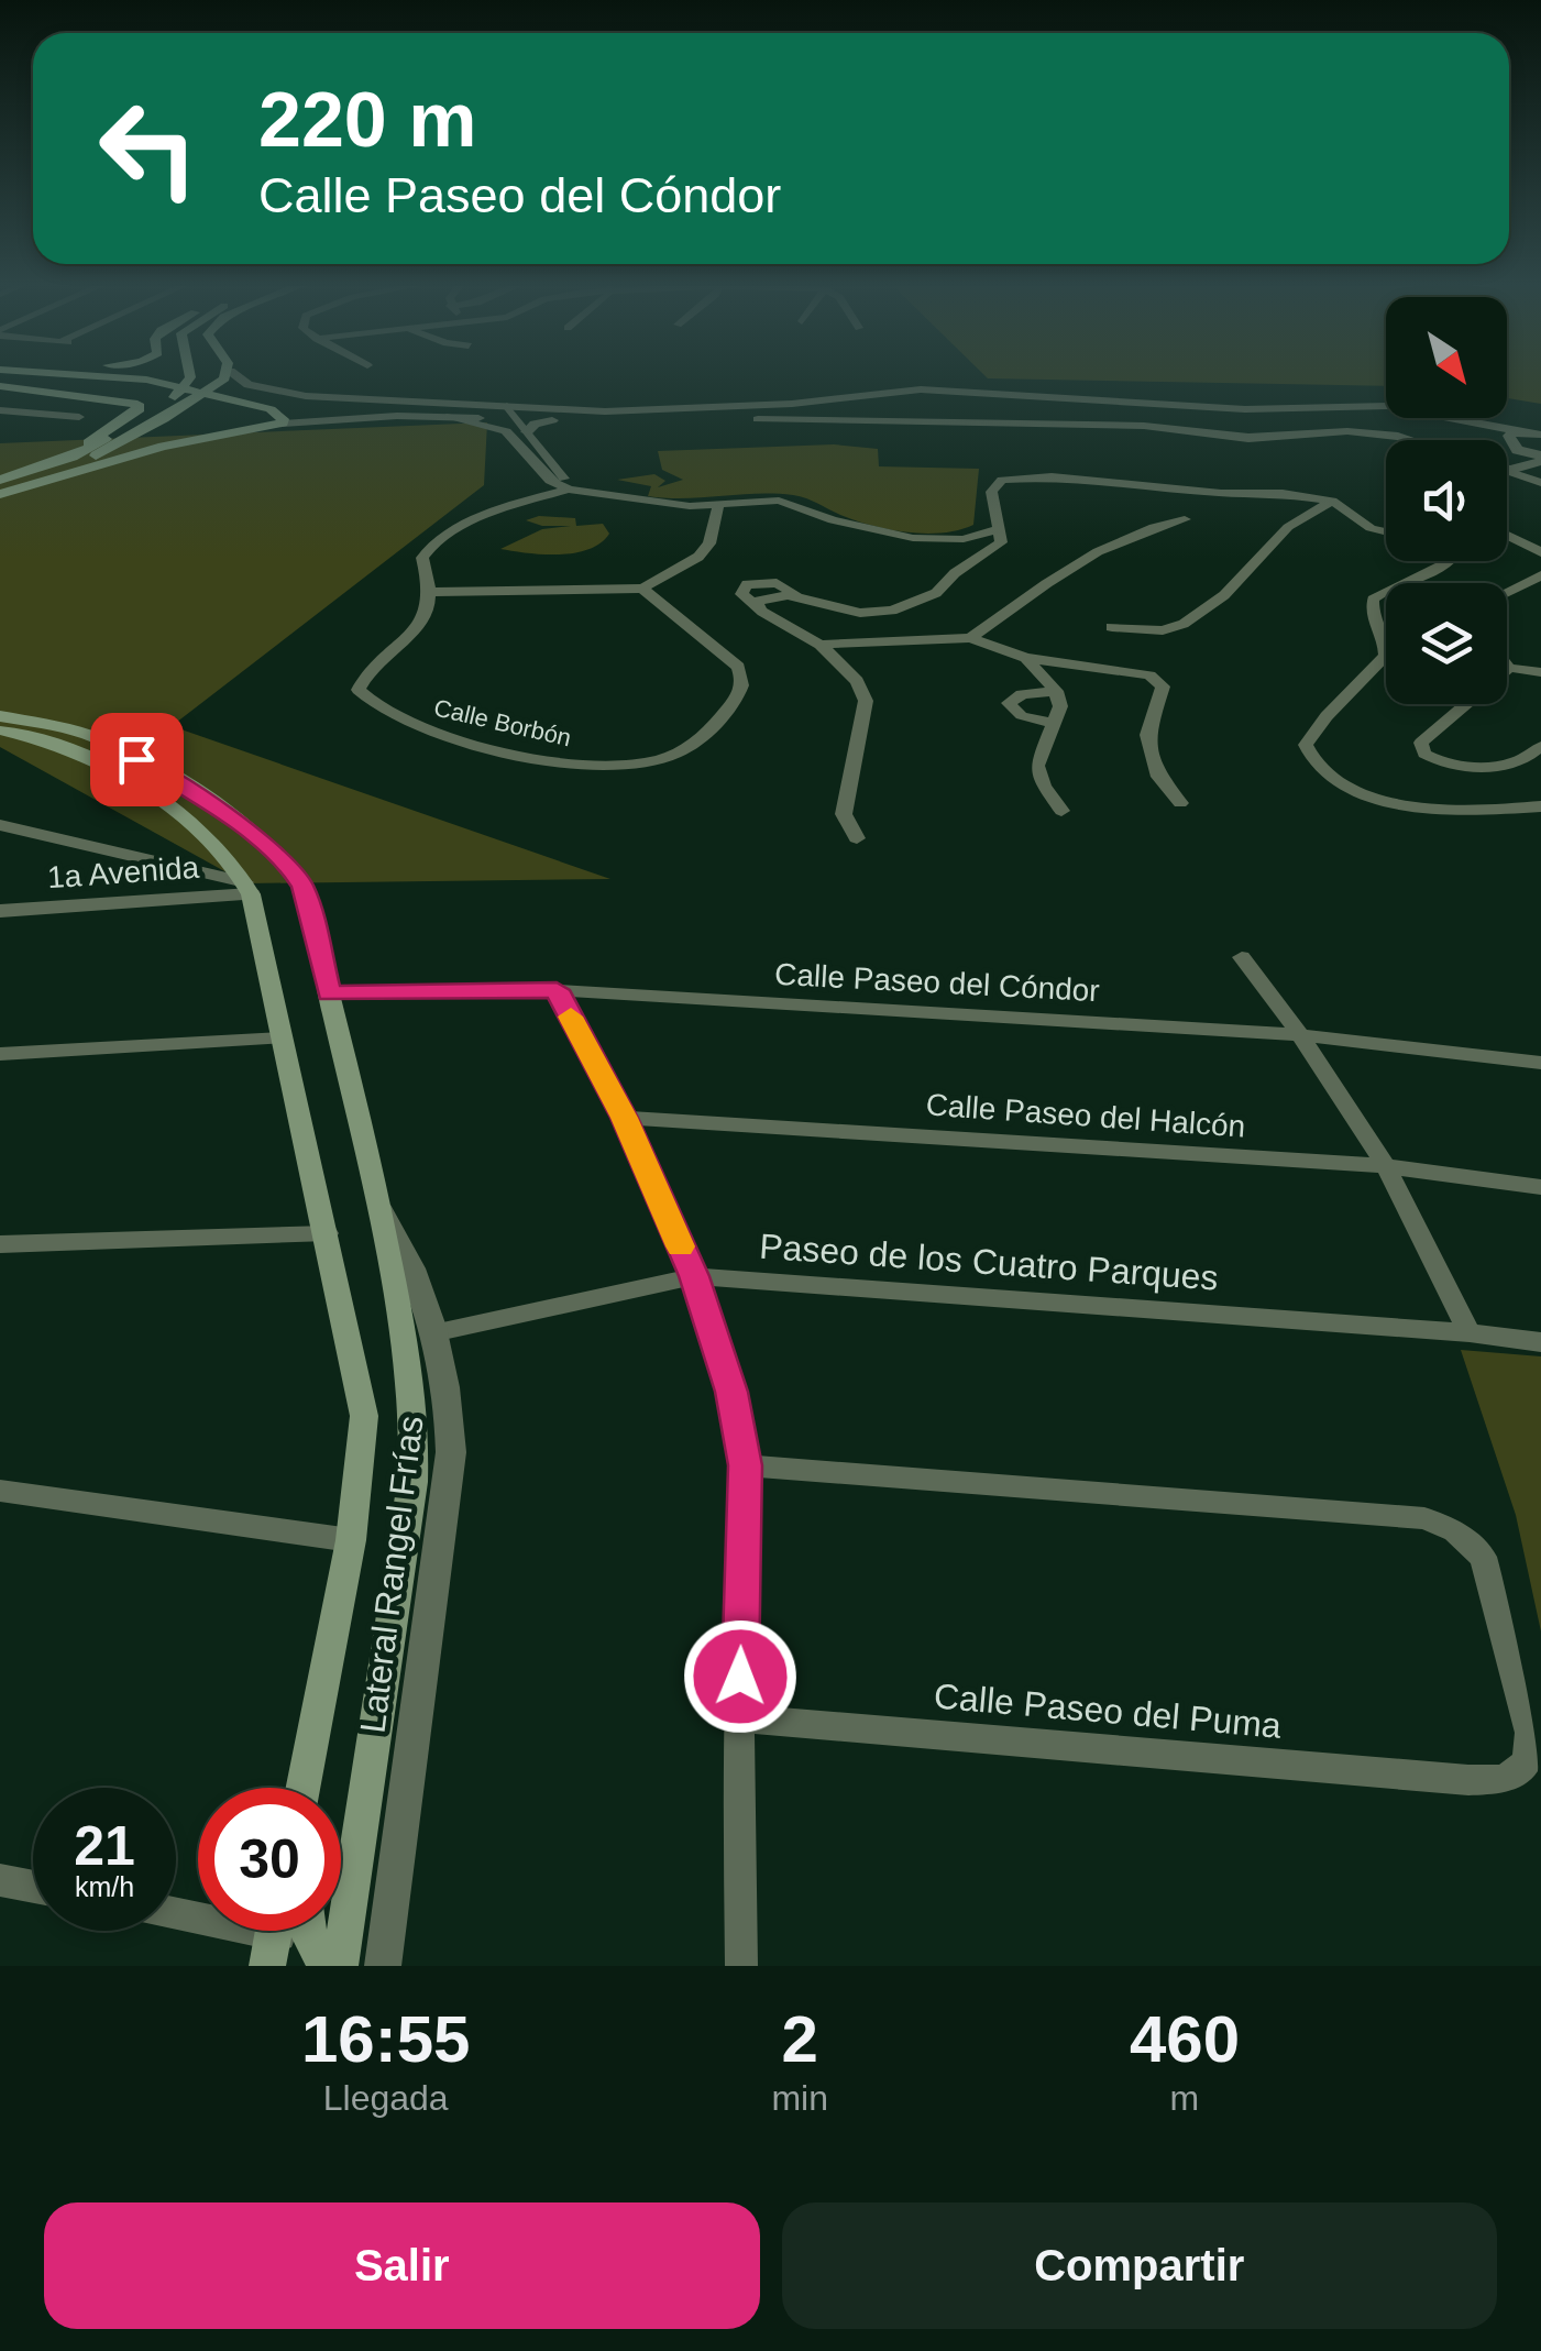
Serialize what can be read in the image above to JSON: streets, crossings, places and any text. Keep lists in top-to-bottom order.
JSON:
{
  "streets": {
    "street": [
      "Calle Borbón",
      "1a Avenida",
      "Calle Paseo del Cóndor",
      "Calle Paseo del Halcón",
      "Paseo de los Cuatro Parques",
      "Lateral Rangel Frías",
      "Calle Paseo del Puma"
    ]
  },
  "crossings": [
    ["Paseo de los Cuatro Parques", "Lateral Rangel Frías"]
  ],
  "north": "bottom right",
  "page": {
    "turn": ["220 m", "Calle Paseo del Cóndor"],
    "speed": "21 km/h",
    "limit": "30",
    "eta": [
      "16:55",
      "Llegada",
      "2",
      "min",
      "460",
      "m"
    ],
    "buttons": ["Salir", "Compartir"]
  }
}
